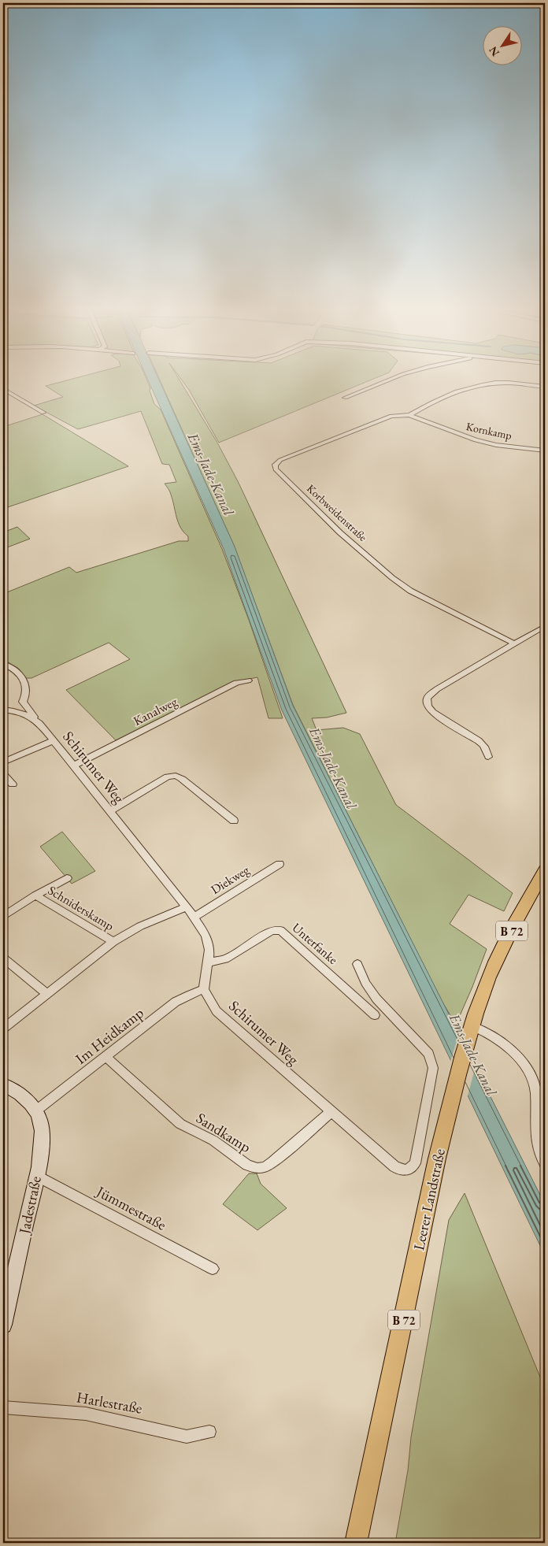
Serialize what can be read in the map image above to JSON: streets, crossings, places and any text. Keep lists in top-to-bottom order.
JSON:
{
  "streets": {
    "main road": ["B 72", "Leerer Landstraße"],
    "street": [
      "Kornkamp",
      "Korbweidenstraße",
      "Kanalweg",
      "Schirumer Weg",
      "Diekweg",
      "Schniderskamp",
      "Unterfanke",
      "Im Heidkamp",
      "Sandkamp",
      "Jadestraße",
      "Jümmestraße",
      "Harlestraße"
    ]
  },
  "crossings": [
    ["Kornkamp", "Korbweidenstraße"],
    ["Kanalweg", "Schirumer Weg"],
    ["Schirumer Weg", "Diekweg"],
    ["Schirumer Weg", "Schniderskamp"],
    ["Schirumer Weg", "Unterfanke"],
    ["Schirumer Weg", "Im Heidkamp"],
    ["Schirumer Weg", "Sandkamp"],
    ["Im Heidkamp", "Sandkamp"],
    ["Im Heidkamp", "Jadestraße"],
    ["Jadestraße", "Jümmestraße"]
  ],
  "water": ["Ems-Jade-Kanal"],
  "north": "bottom left"
}
